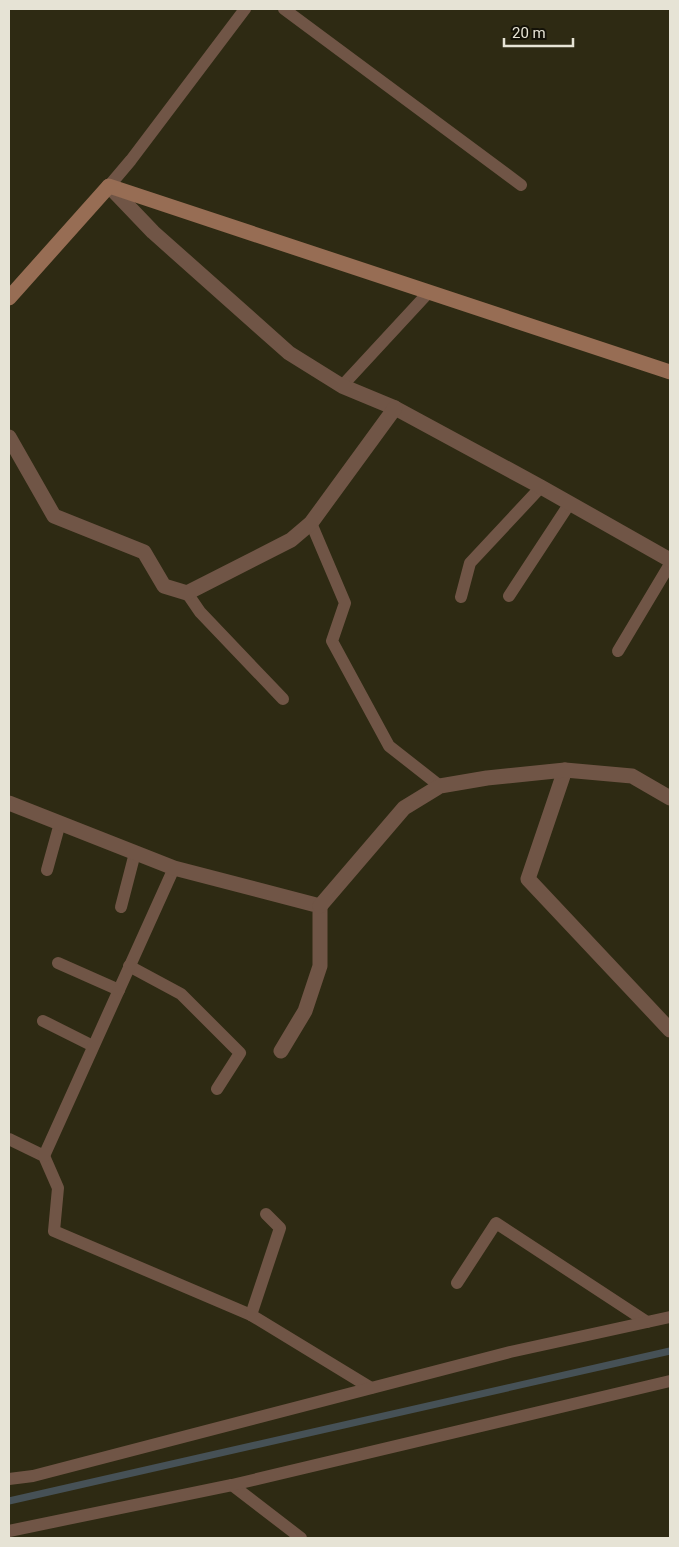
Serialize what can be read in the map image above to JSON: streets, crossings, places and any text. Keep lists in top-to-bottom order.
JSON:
{
  "scale_bar": "20 m"
}
